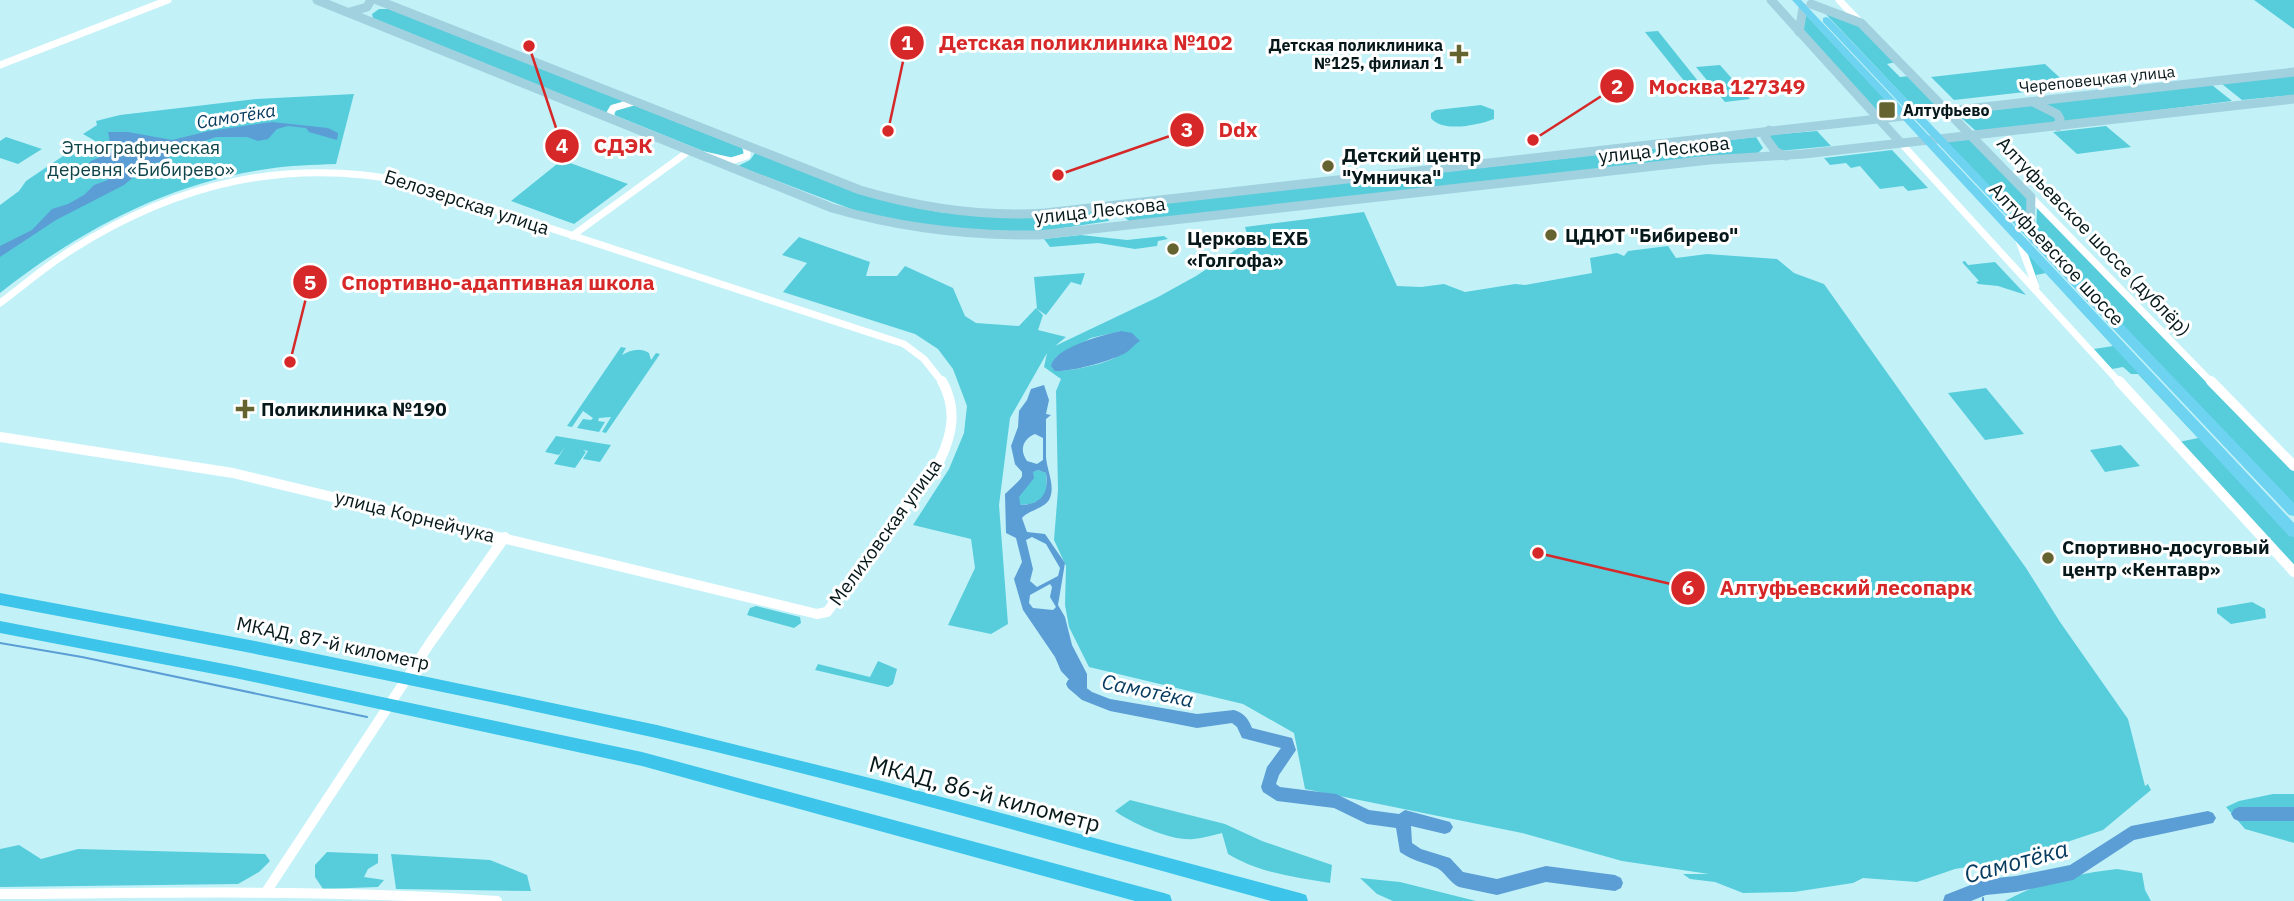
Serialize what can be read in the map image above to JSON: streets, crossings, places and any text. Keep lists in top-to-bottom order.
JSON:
{
  "streets": {
    "highway": ["МКАД, 87-й километр", "МКАД, 86-й километр"],
    "main road": [
      "Череповецкая улица",
      "улица Лескова",
      "Алтуфьевское шоссе (дублёр)",
      "Алтуфьевское шоссе"
    ],
    "street": ["Белозерская улица", "улица Корнейчука", "Мелиховская улица"]
  },
  "crossings": [
    ["Череповецкая улица", "улица Лескова"],
    ["Череповецкая улица", "Алтуфьевское шоссе (дублёр)"],
    ["Череповецкая улица", "Алтуфьевское шоссе"],
    ["улица Лескова", "Алтуфьевское шоссе"],
    ["Белозерская улица", "Мелиховская улица"],
    ["улица Корнейчука", "Мелиховская улица"],
    ["МКАД, 87-й километр", "МКАД, 86-й километр"]
  ],
  "water": ["Самотёка"],
  "parks": ["Этнографическая деревня «Бибирево»"],
  "places": {
    "other": [
      "СДЭК",
      "Детская поликлиника №102",
      "Москва 127349",
      "Детский центр \"Умничка\"",
      "Ddx",
      "ЦДЮТ \"Бибирево\"",
      "Церковь ЕХБ «Голгофа»",
      "Спортивно-адаптивная школа",
      "Алтуфьевский лесопарк",
      "Спортивно-досуговый центр «Кентавр»"
    ],
    "health": ["Детская поликлиника №125, филиал 1", "Поликлиника №190"],
    "transit": ["Алтуфьево"]
  }
}
